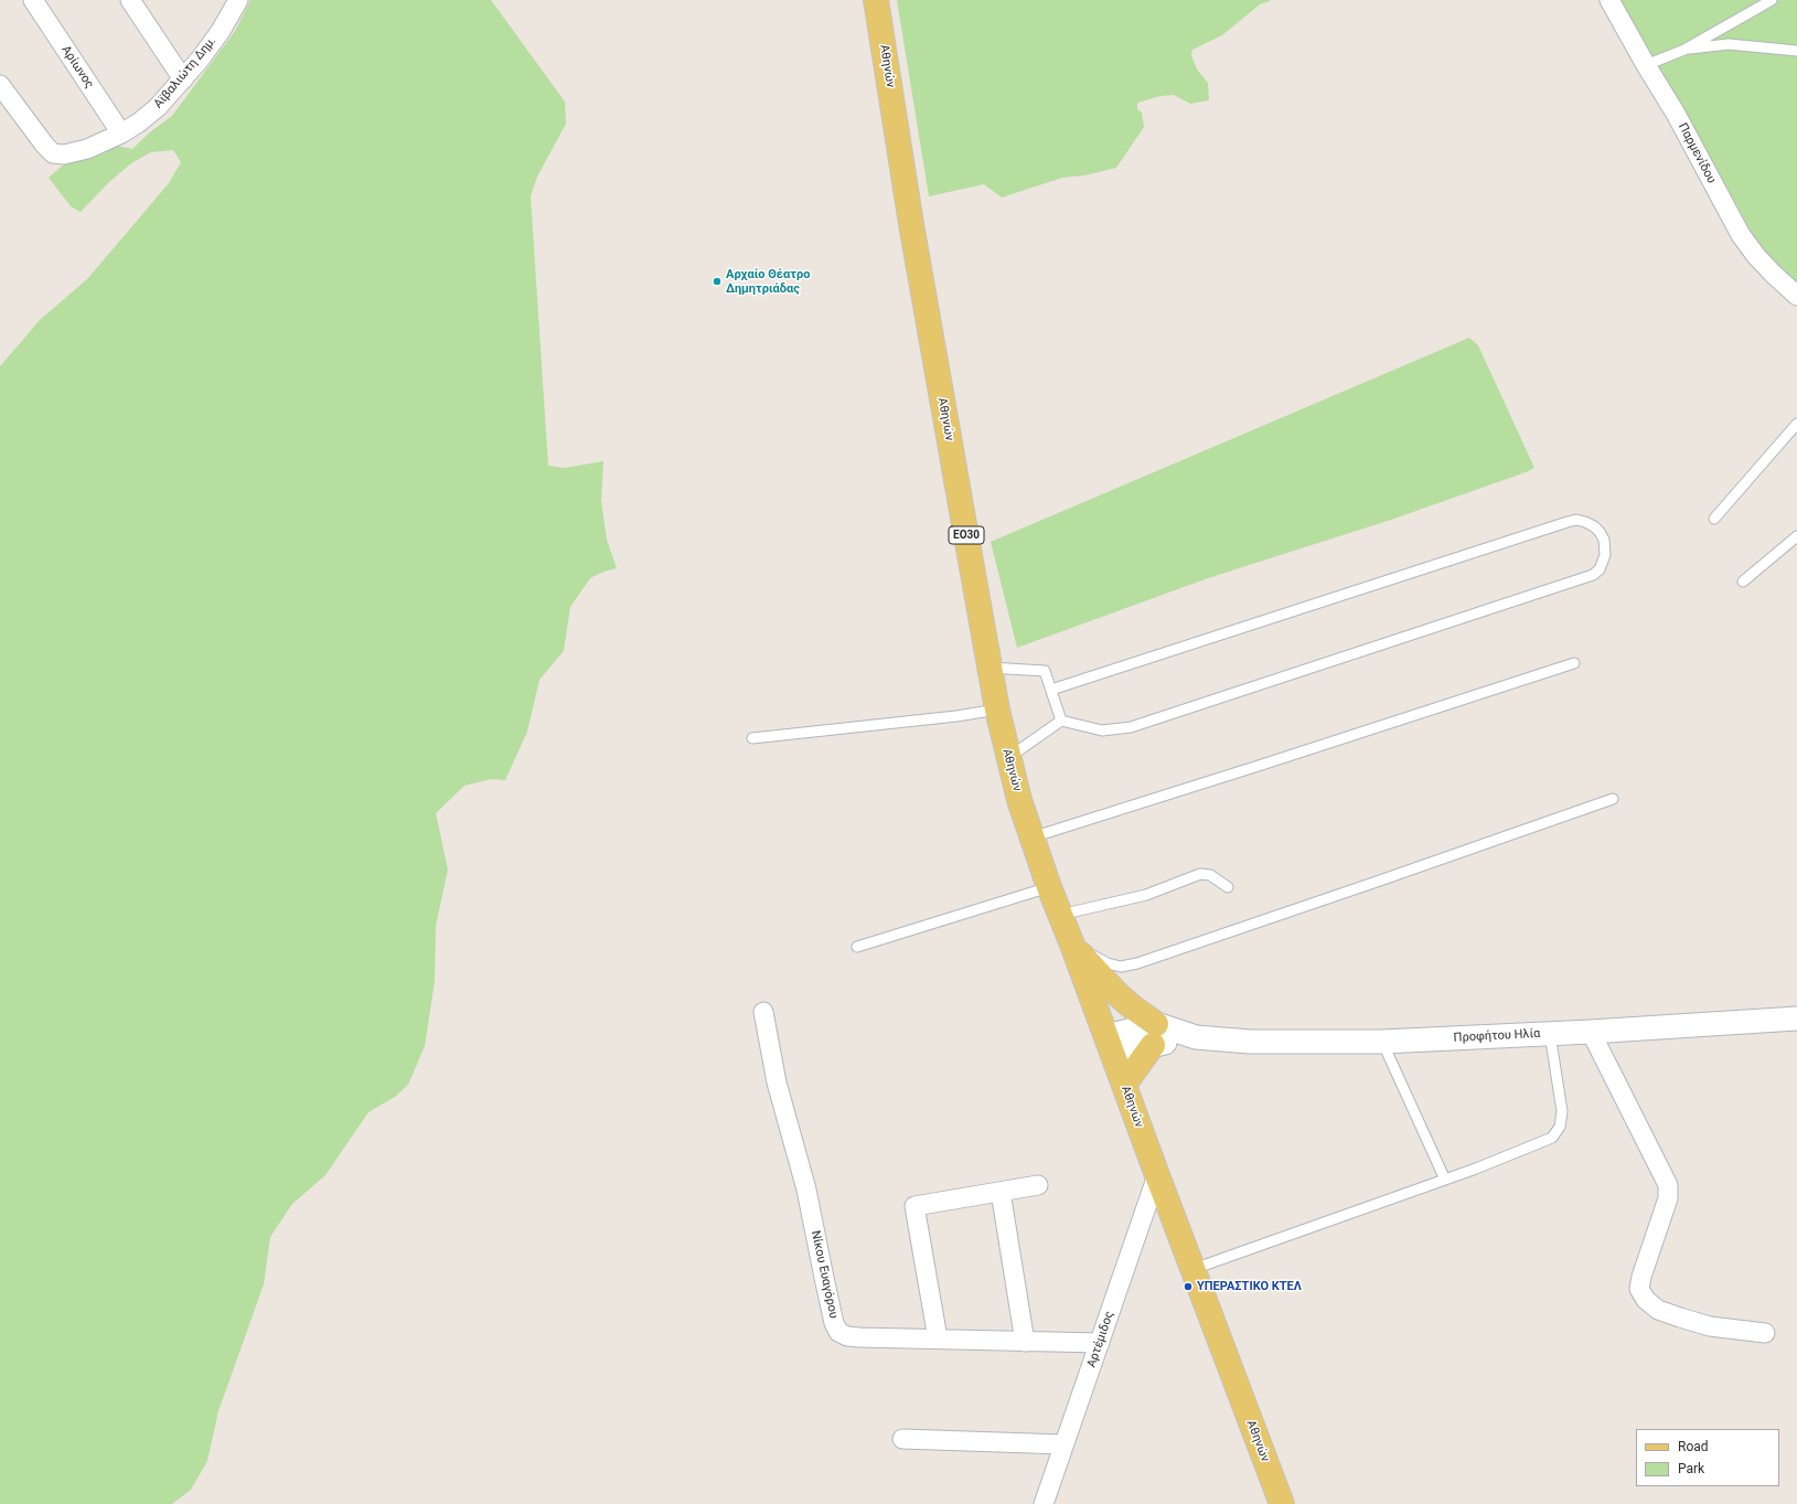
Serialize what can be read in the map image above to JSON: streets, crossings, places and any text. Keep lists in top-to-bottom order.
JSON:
{
  "streets": {
    "main road": ["Αθηνών", "ΕΟ30"],
    "street": [
      "Αρίωνος",
      "Αϊβαλιώτη Δημ.",
      "Παρμενίδου",
      "Προφήτου Ηλία",
      "Νίκου Ευαγόρου",
      "Αρτέμιδος"
    ]
  },
  "crossings": [
    ["Αθηνών", "Αρτέμιδος"],
    ["Αρίωνος", "Αϊβαλιώτη Δημ."],
    ["Νίκου Ευαγόρου", "Αρτέμιδος"]
  ],
  "places": ["Αρχαίο Θέατρο Δημητριάδας", "ΥΠΕΡΑΣΤΙΚΟ ΚΤΕΛ"],
  "legend": ["Road", "Park"]
}
